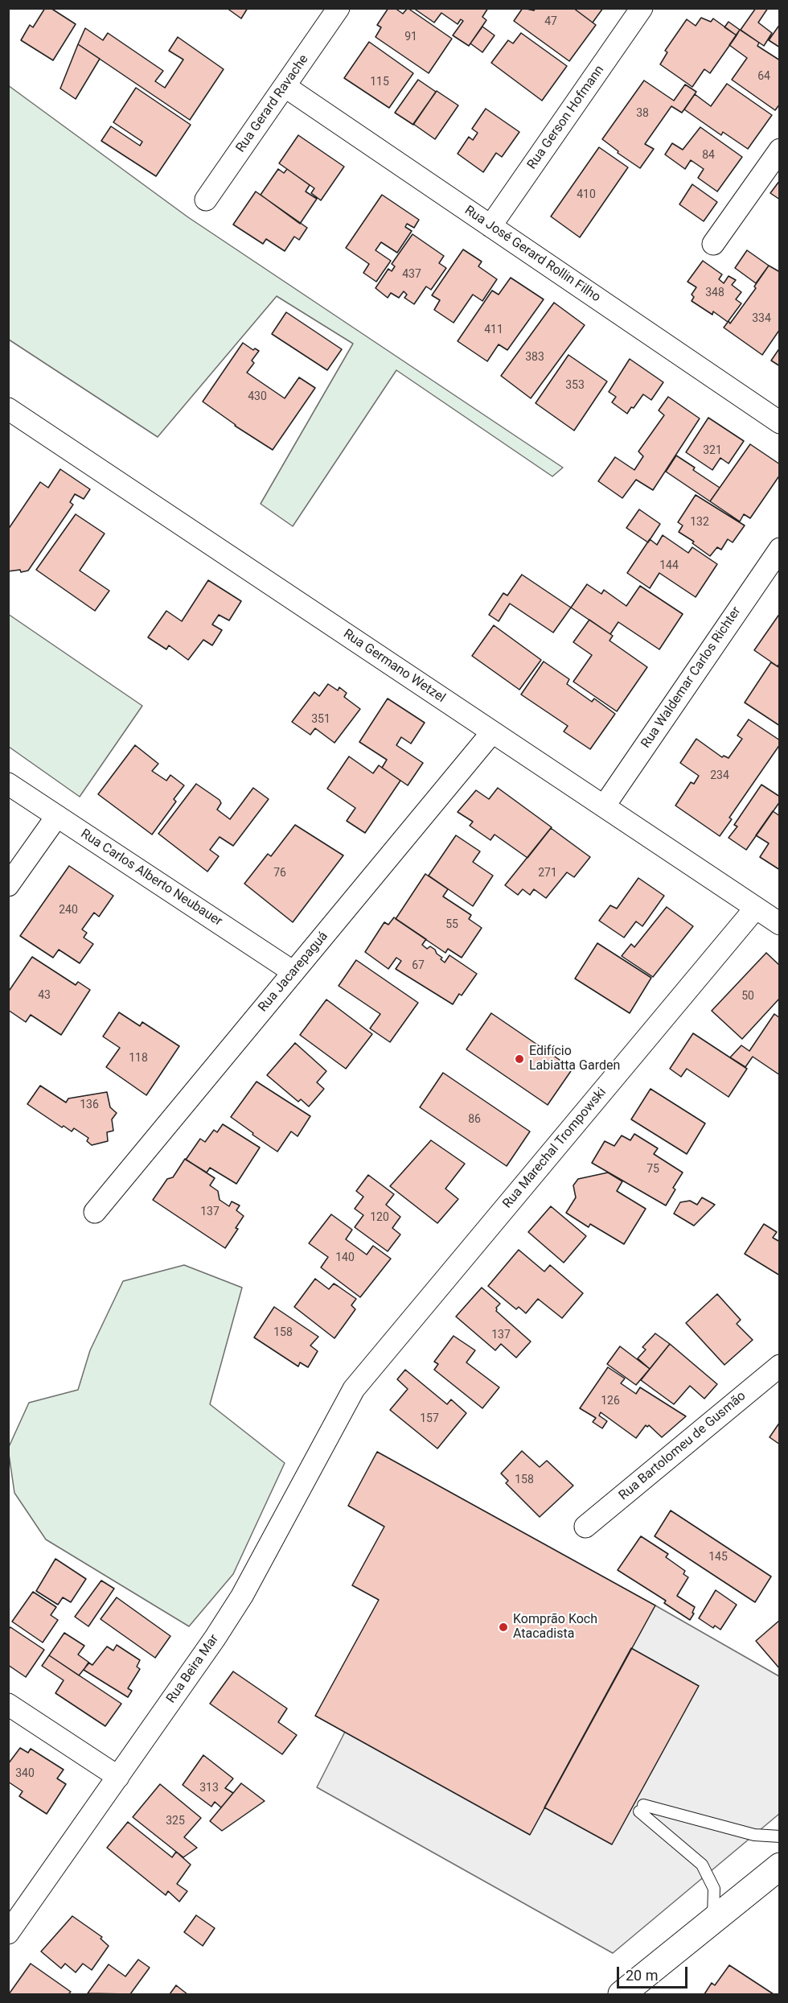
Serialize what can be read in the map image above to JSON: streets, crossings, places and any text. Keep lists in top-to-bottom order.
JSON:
{
  "streets": {
    "street": [
      "Rua Gerard Ravache",
      "Rua Gerson Hofmann",
      "Rua José Gerard Rollin Filho",
      "Rua Germano Wetzel",
      "Rua Waldemar Carlos Richter",
      "Rua Carlos Alberto Neubauer",
      "Rua Jacarepaguá",
      "Rua Marechal Trompowski",
      "Rua Bartolomeu de Gusmão",
      "Rua Beira Mar"
    ]
  },
  "crossings": [
    ["Rua Gerard Ravache", "Rua José Gerard Rollin Filho"],
    ["Rua Gerson Hofmann", "Rua José Gerard Rollin Filho"],
    ["Rua Germano Wetzel", "Rua Waldemar Carlos Richter"],
    ["Rua Germano Wetzel", "Rua Jacarepaguá"],
    ["Rua Germano Wetzel", "Rua Marechal Trompowski"],
    ["Rua Carlos Alberto Neubauer", "Rua Jacarepaguá"],
    ["Rua Marechal Trompowski", "Rua Beira Mar"]
  ],
  "places": ["Edifício Labiatta Garden", "Komprão Koch Atacadista"],
  "house_numbers": [
    "47",
    "91",
    "64",
    "115",
    "38",
    "84",
    "410",
    "437",
    "348",
    "334",
    "411",
    "383",
    "353",
    "430",
    "321",
    "132",
    "144",
    "351",
    "234",
    "76",
    "271",
    "240",
    "55",
    "67",
    "43",
    "50",
    "118",
    "136",
    "86",
    "75",
    "137",
    "120",
    "140",
    "158",
    "137",
    "126",
    "157",
    "158",
    "145",
    "340",
    "313",
    "325"
  ],
  "scale_bar": "20 m"
}
